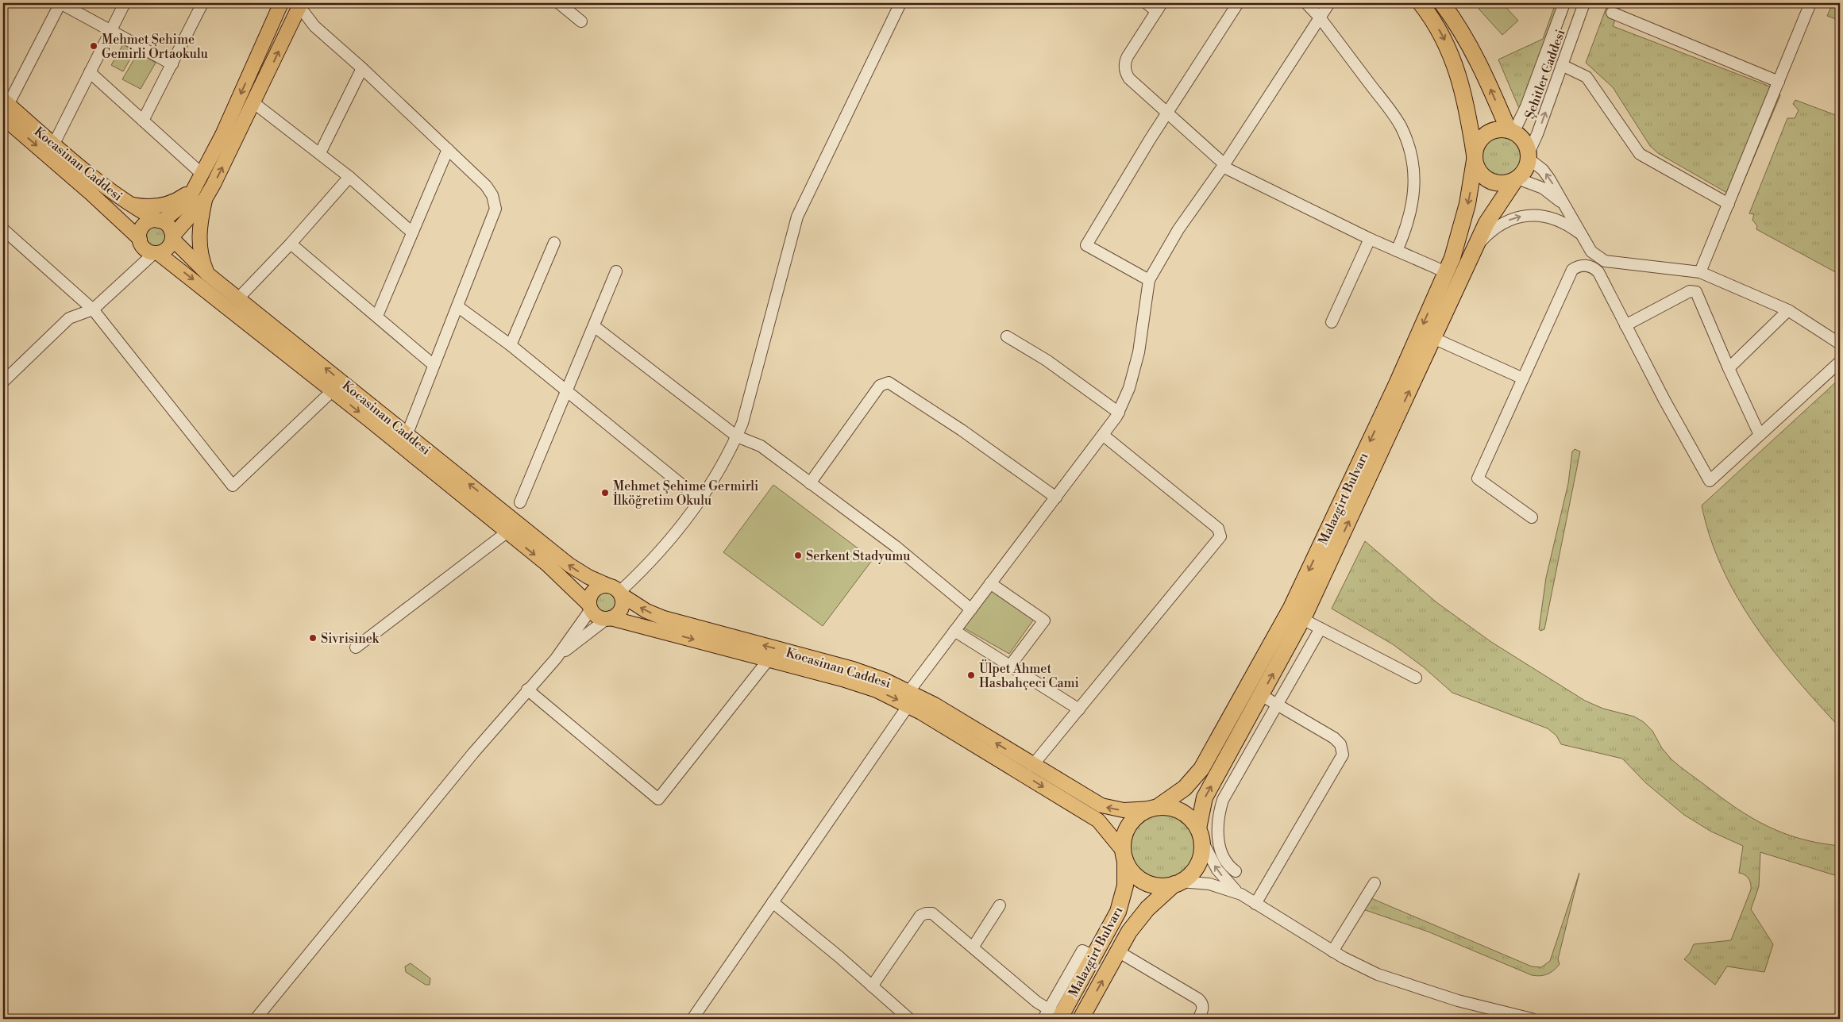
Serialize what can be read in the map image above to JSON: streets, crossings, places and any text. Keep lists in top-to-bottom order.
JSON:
{
  "streets": {
    "highway": ["Malazgirt Bulvarı"],
    "main road": ["Kocasinan Caddesi"],
    "street": ["Şehitler Caddesi"]
  },
  "crossings": [
    ["Şehitler Caddesi", "Malazgirt Bulvarı"],
    ["Kocasinan Caddesi", "Malazgirt Bulvarı"]
  ],
  "places": [
    "Mehmet Şehime Gemirli Ortaokulu",
    "Mehmet Şehime Germirli İlköğretim Okulu",
    "Serkent Stadyumu",
    "Sivrisinek",
    "Ülpet Ahmet Hasbahçeci Cami"
  ]
}
